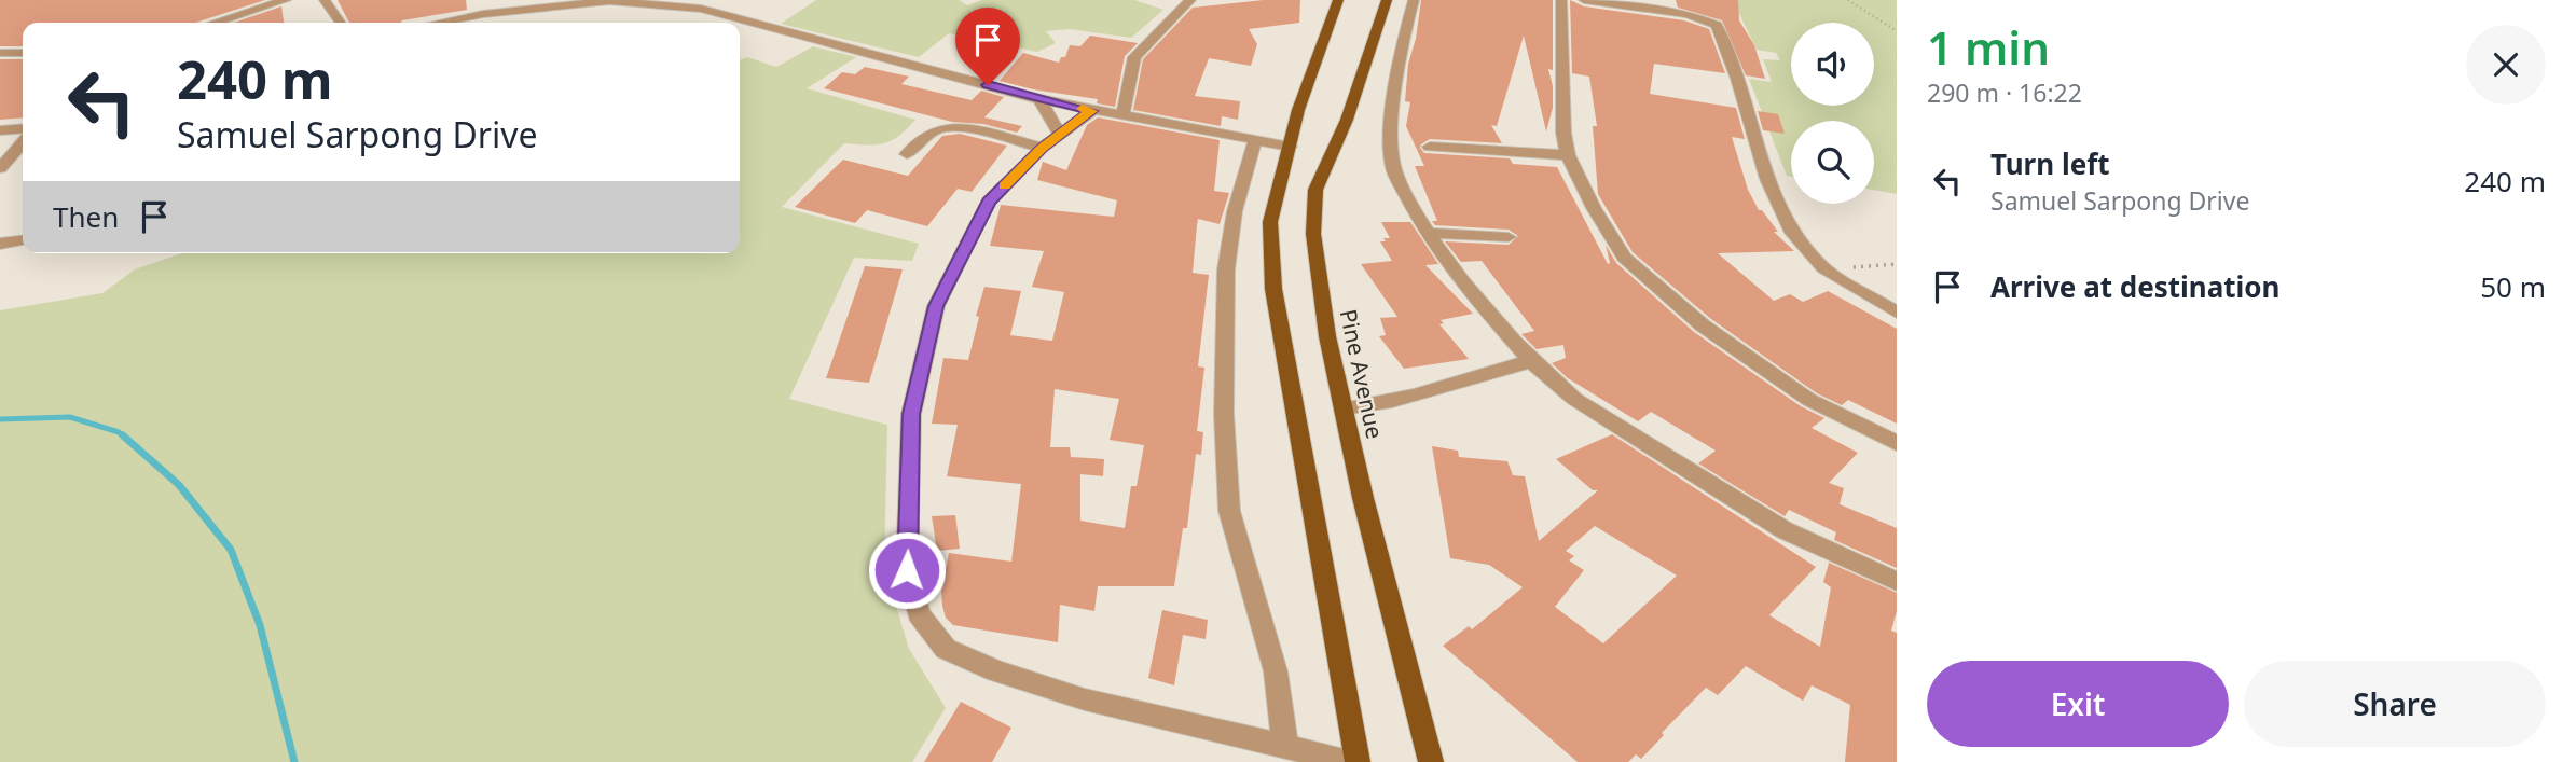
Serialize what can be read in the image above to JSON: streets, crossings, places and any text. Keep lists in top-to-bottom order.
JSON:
{
  "streets": {
    "main road": ["Pine Avenue"]
  },
  "page": {
    "heading": ["1 min", "290 m · 16:22"],
    "turn": ["240 m", "Samuel Sarpong Drive"],
    "list": [
      {
        "name": "Turn left",
        "note": "Samuel Sarpong Drive",
        "value": "240 m"
      },
      {
        "name": "Arrive at destination",
        "value": "50 m"
      }
    ],
    "then": "Then",
    "buttons": ["Exit", "Share"]
  }
}
